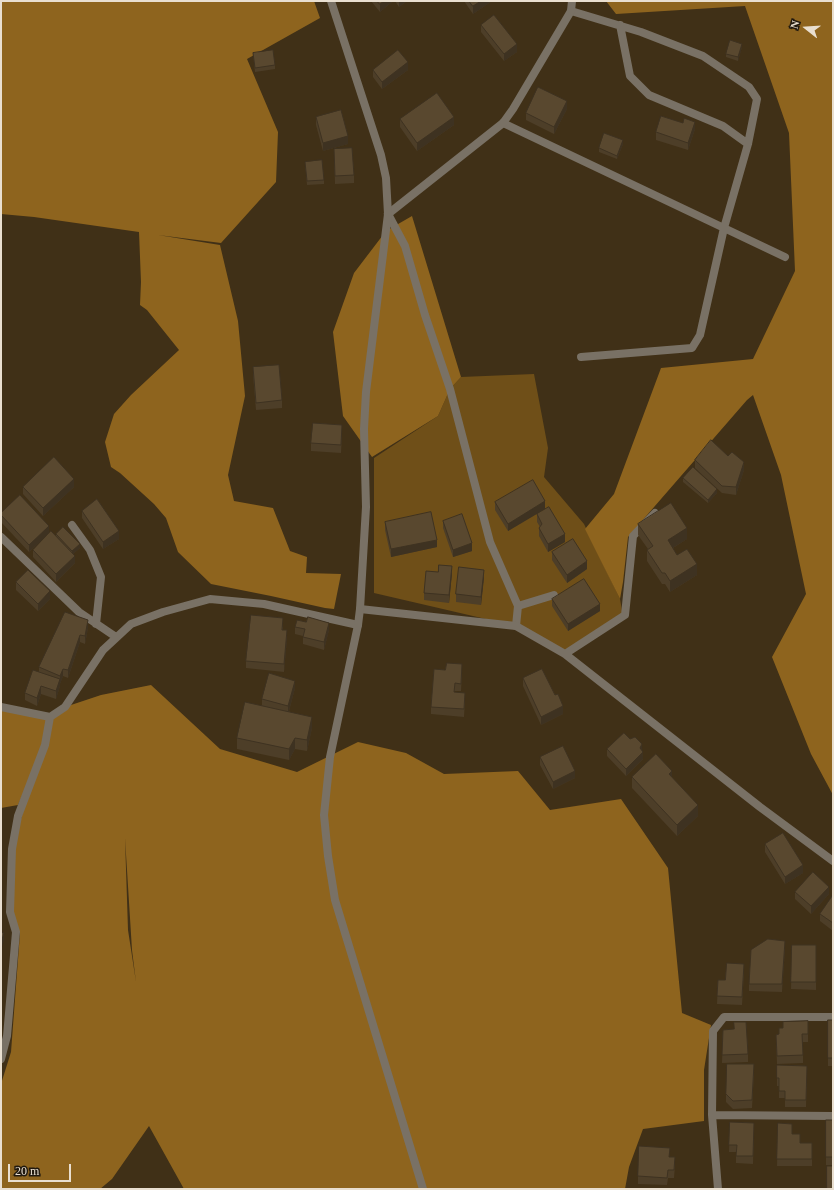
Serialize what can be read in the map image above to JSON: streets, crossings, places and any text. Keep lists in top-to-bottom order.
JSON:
{
  "scale_bar": "20 m",
  "north": "left"
}
